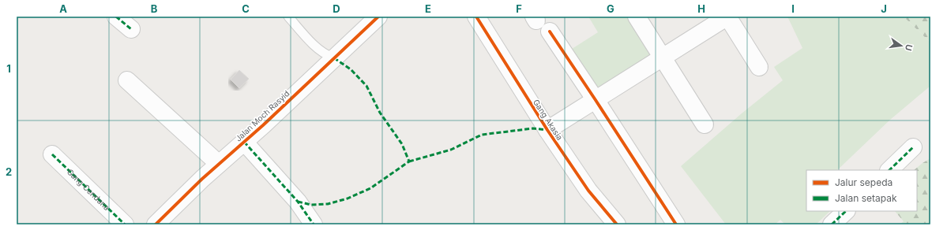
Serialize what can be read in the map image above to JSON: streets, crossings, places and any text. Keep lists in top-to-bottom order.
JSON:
{
  "streets": {
    "street": ["Jalan Moch Rasyid", "Gang Akasia", "Gang Cendana"]
  },
  "legend": ["Jalur sepeda", "Jalan setapak"],
  "north": "right",
  "grid": {
    "columns": [
      "A",
      "B",
      "C",
      "D",
      "E",
      "F",
      "G",
      "H",
      "I",
      "J"
    ],
    "rows": ["1", "2"]
  }
}
